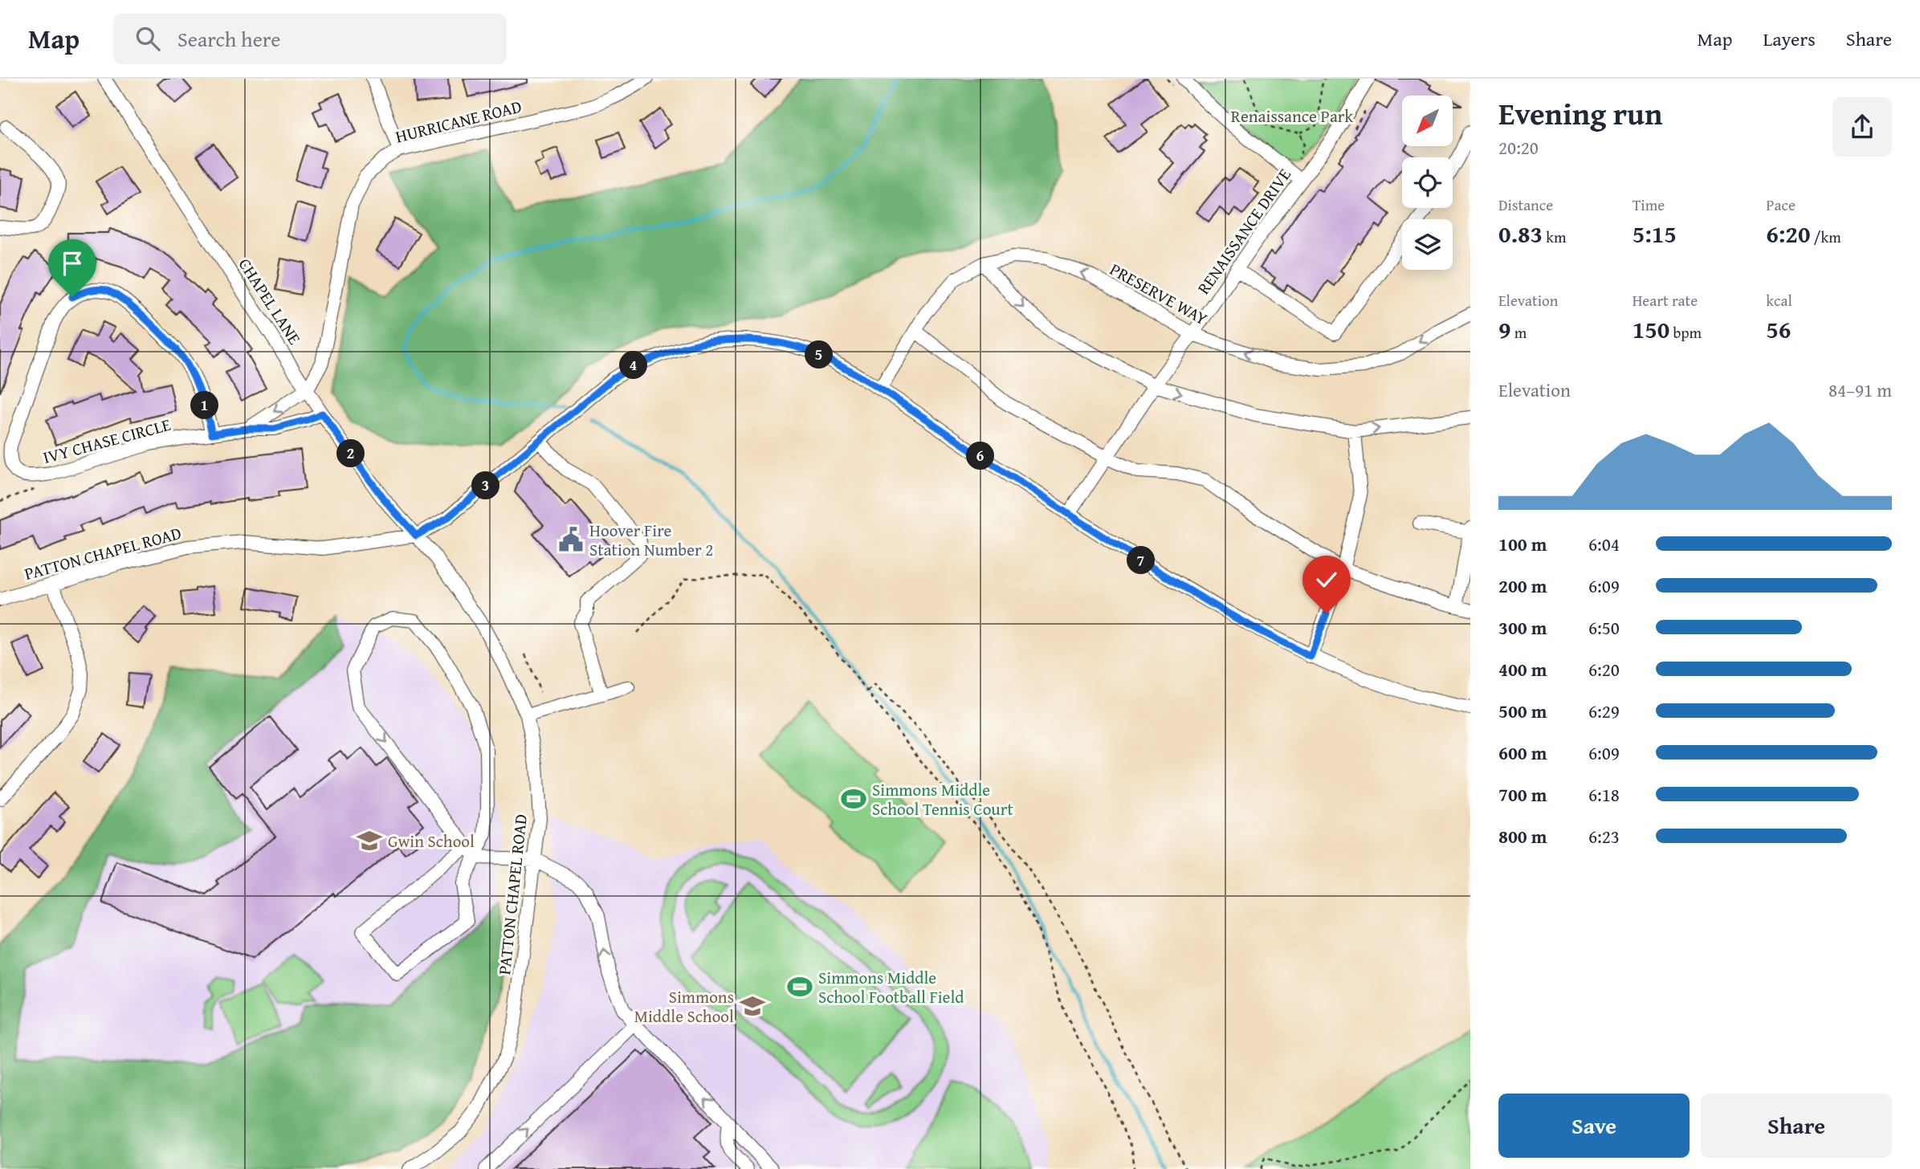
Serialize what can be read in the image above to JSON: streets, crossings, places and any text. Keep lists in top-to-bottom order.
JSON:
{
  "streets": {
    "street": [
      "HURRICANE ROAD",
      "RENAISSANCE DRIVE",
      "PRESERVE WAY",
      "CHAPEL LANE",
      "IVY CHASE CIRCLE",
      "PATTON CHAPEL ROAD"
    ]
  },
  "crossings": [
    ["HURRICANE ROAD", "CHAPEL LANE"],
    ["HURRICANE ROAD", "IVY CHASE CIRCLE"],
    ["RENAISSANCE DRIVE", "PRESERVE WAY"],
    ["CHAPEL LANE", "IVY CHASE CIRCLE"],
    ["CHAPEL LANE", "PATTON CHAPEL ROAD"]
  ],
  "parks": ["Renaissance Park"],
  "places": {
    "public building": ["Hoover Fire Station Number 2"],
    "sports": ["Simmons Middle School Tennis Court", "Simmons Middle School Football Field"],
    "school or university": ["Gwin School", "Simmons Middle School"]
  },
  "north": "bottom left",
  "page": {
    "header": "Map",
    "search": "Search here",
    "nav": ["Map", "Layers", "Share"],
    "heading": ["Evening run", "20:20"],
    "stats": [
      ["Distance", "0.83 km"],
      ["Time", "5:15"],
      ["Pace", "6:20 /km"],
      ["Elevation", "9 m"],
      ["Heart rate", "150 bpm"],
      ["kcal", "56"]
    ],
    "pins": [
      "5",
      "4",
      "1",
      "2",
      "6",
      "3",
      "7"
    ],
    "chart": ["Elevation", "84–91 m"],
    "list": [
      {
        "name": "100 m",
        "note": "6:04"
      },
      {
        "name": "200 m",
        "note": "6:09"
      },
      {
        "name": "300 m",
        "note": "6:50"
      },
      {
        "name": "400 m",
        "note": "6:20"
      },
      {
        "name": "500 m",
        "note": "6:29"
      },
      {
        "name": "600 m",
        "note": "6:09"
      },
      {
        "name": "700 m",
        "note": "6:18"
      },
      {
        "name": "800 m",
        "note": "6:23"
      }
    ],
    "buttons": ["Save", "Share"]
  }
}
